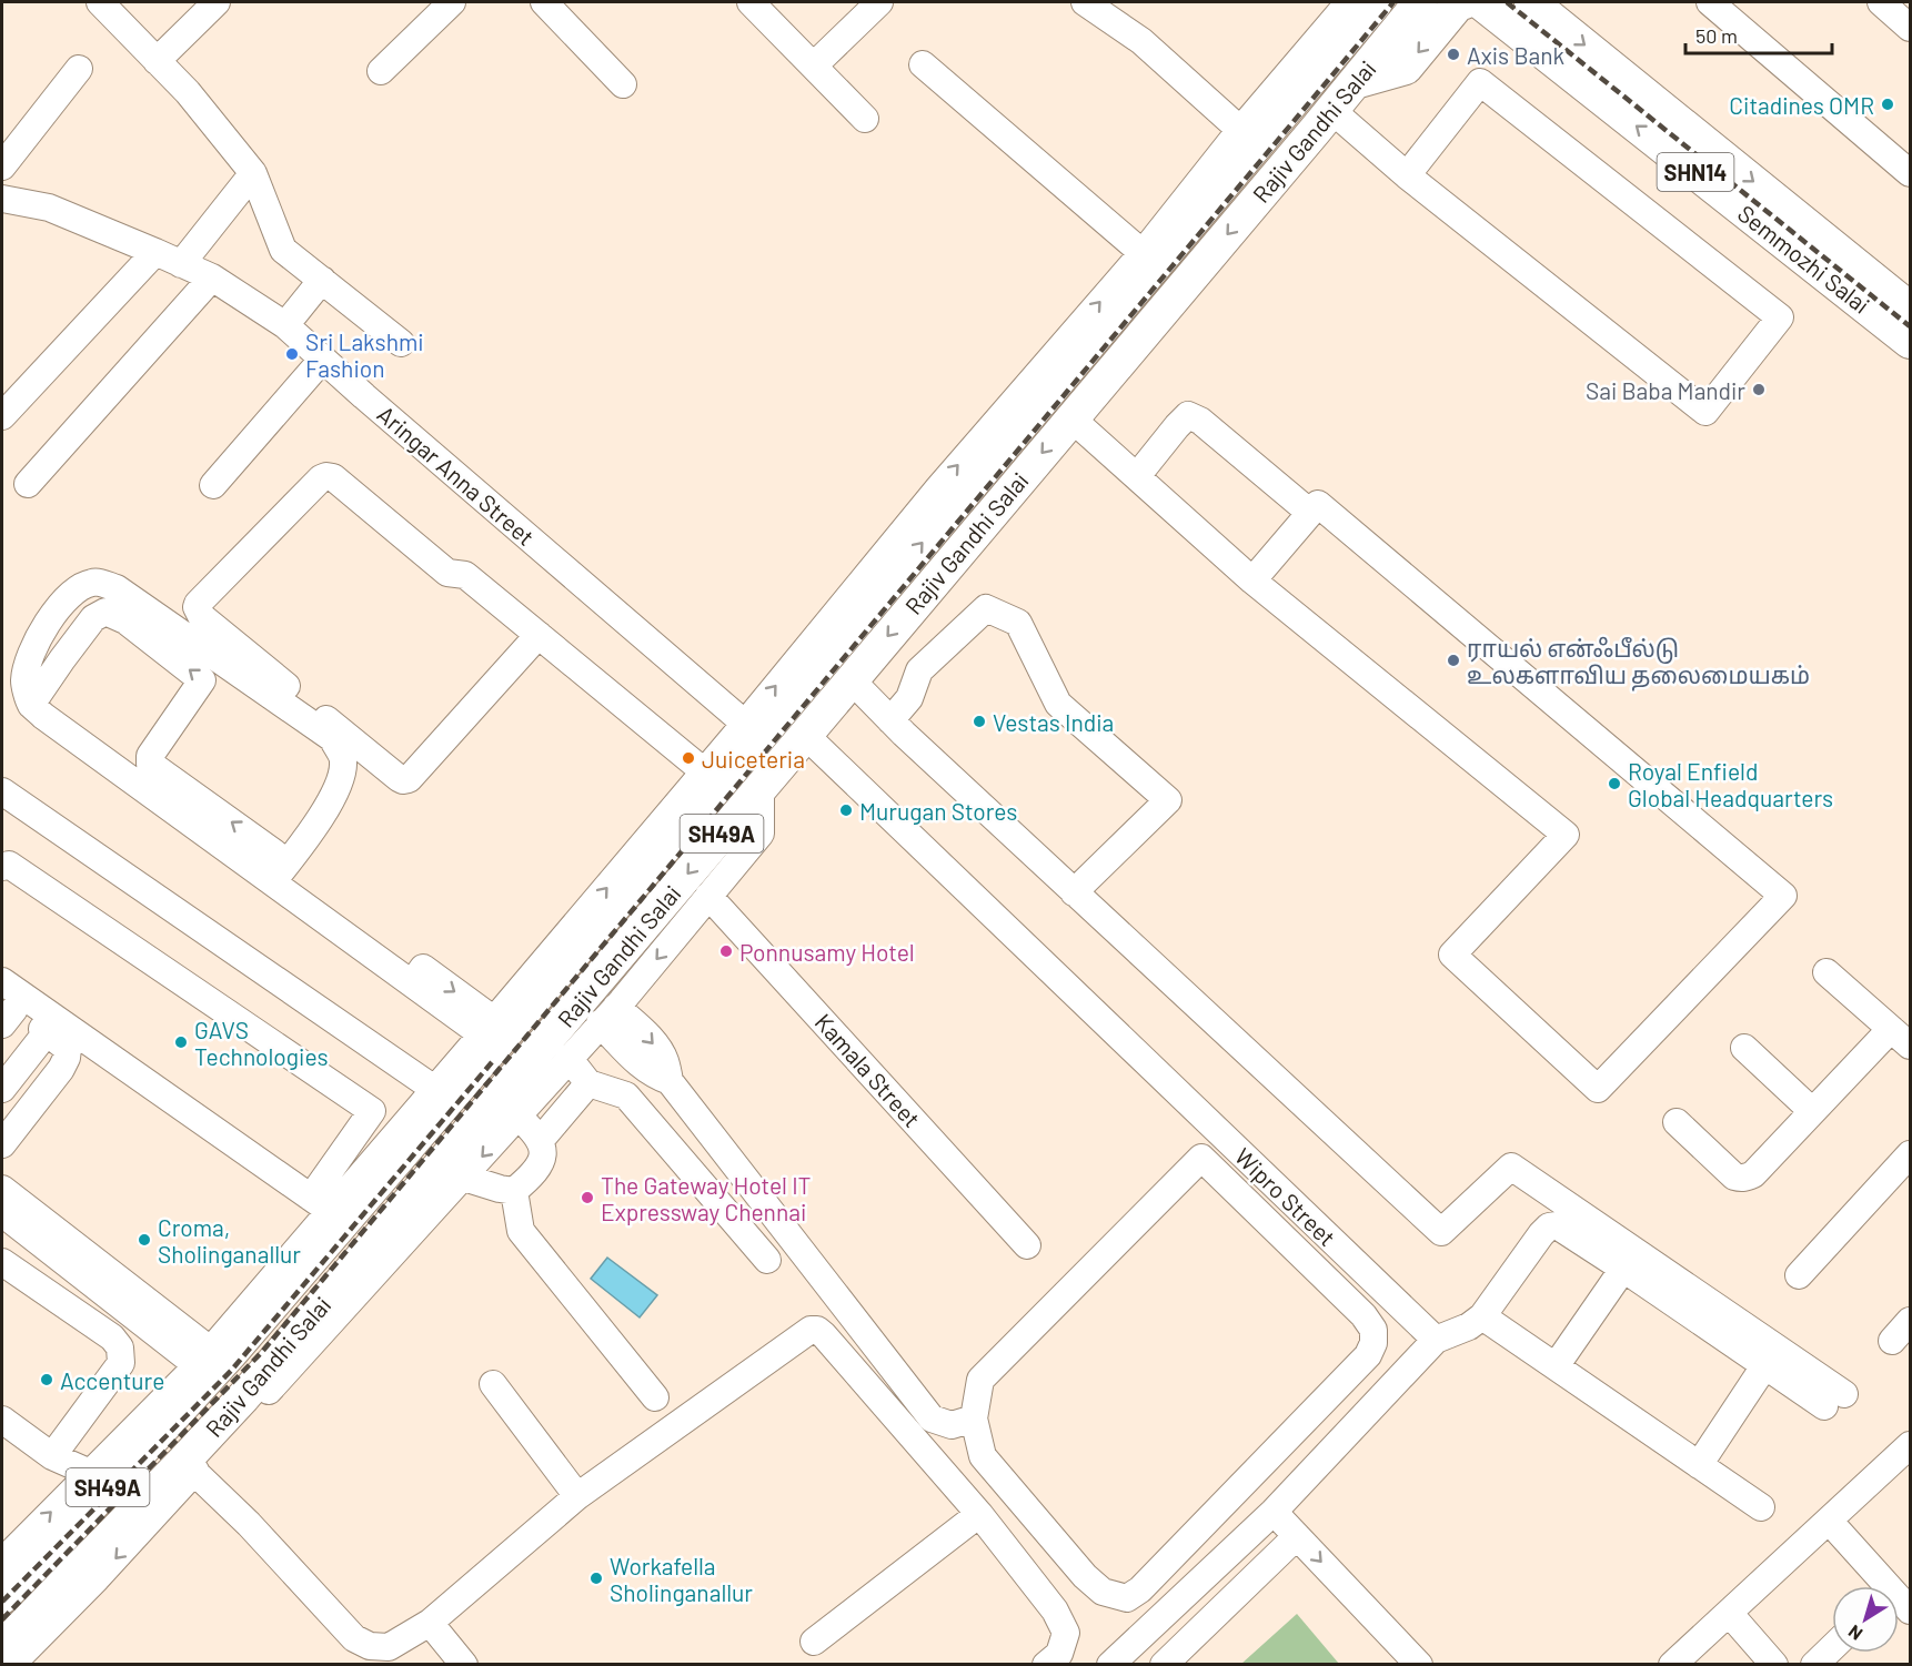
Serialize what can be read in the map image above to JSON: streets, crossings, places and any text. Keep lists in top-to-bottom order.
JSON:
{
  "streets": {
    "main road": [
      "Rajiv Gandhi Salai",
      "SHN14",
      "Semmozhi Salai",
      "SH49A"
    ],
    "street": ["Aringar Anna Street", "Kamala Street", "Wipro Street"]
  },
  "crossings": [
    ["Rajiv Gandhi Salai", "Wipro Street"]
  ],
  "places": [
    "Axis Bank",
    "Citadines OMR",
    "Sri Lakshmi Fashion",
    "Sai Baba Mandir",
    "ராயல் என்ஃபீல்டு உலகளாவிய தலைமையகம்",
    "Vestas India",
    "Juiceteria",
    "Royal Enfield Global Headquarters",
    "Murugan Stores",
    "Ponnusamy Hotel",
    "GAVS Technologies",
    "The Gateway Hotel IT Expressway Chennai",
    "Croma, Sholinganallur",
    "Accenture",
    "Workafella Sholinganallur"
  ],
  "scale_bar": "50 m",
  "north": "bottom left"
}
